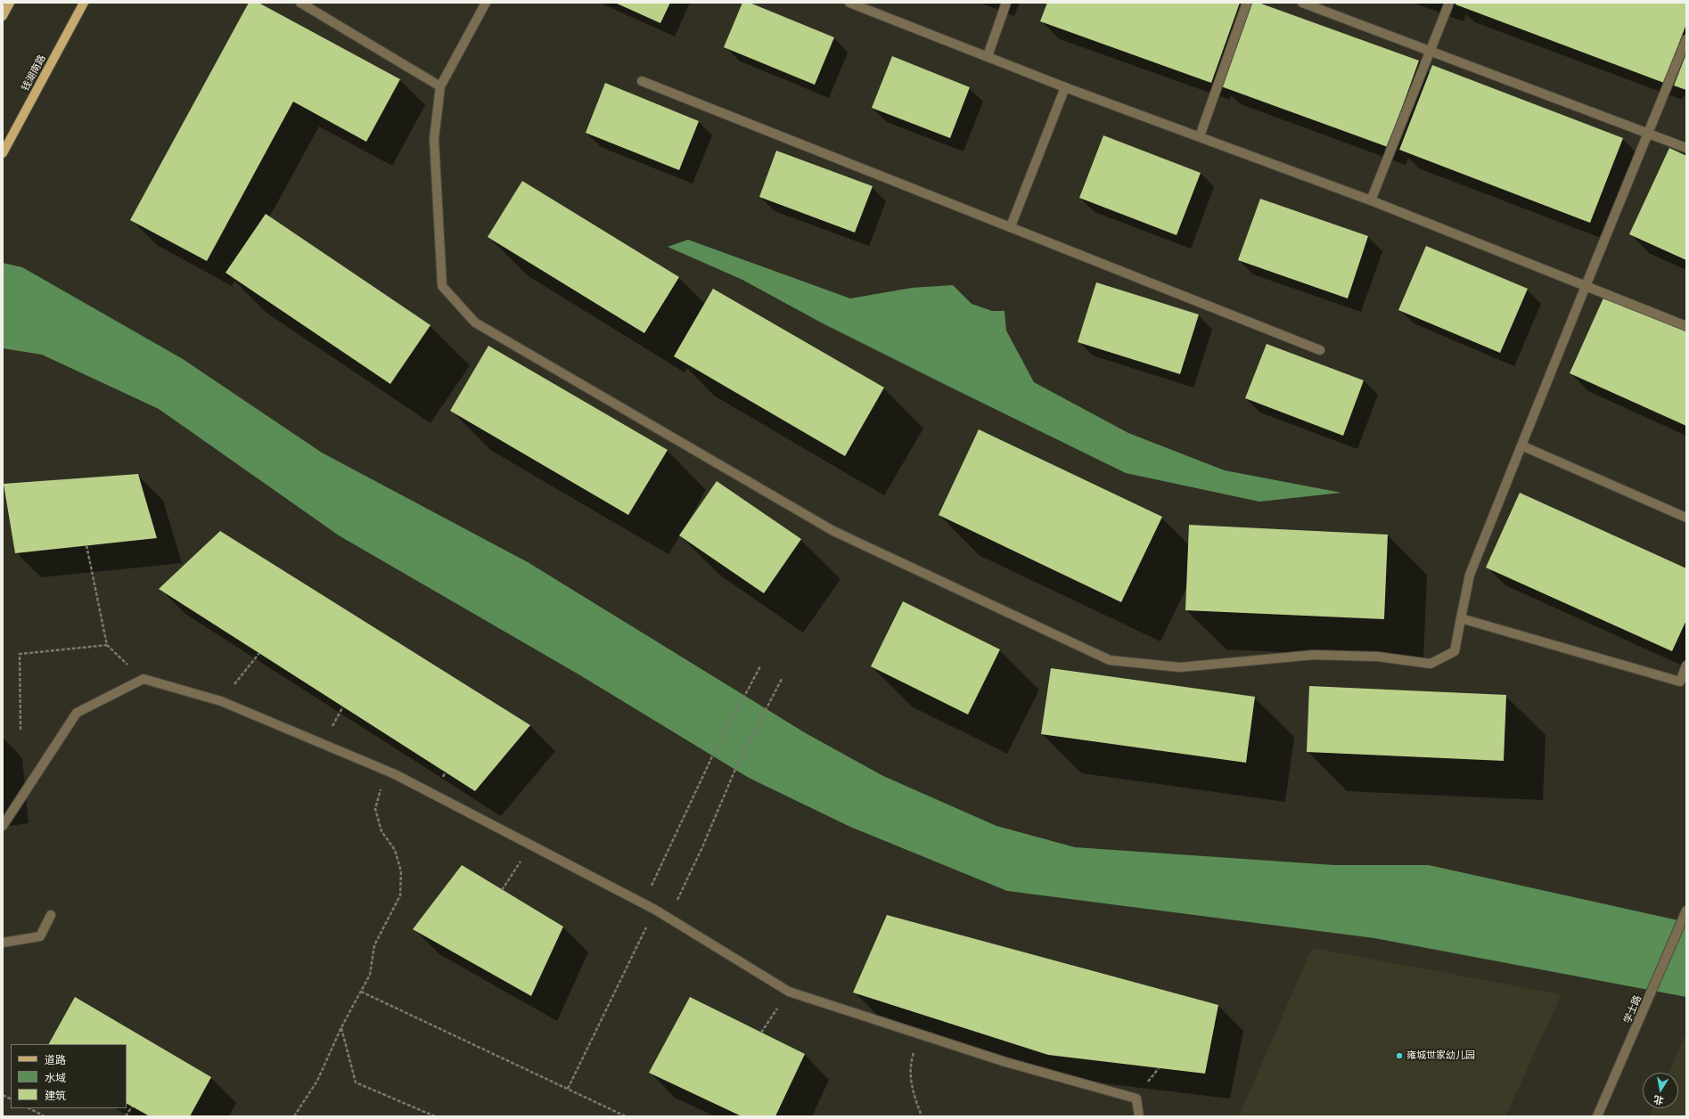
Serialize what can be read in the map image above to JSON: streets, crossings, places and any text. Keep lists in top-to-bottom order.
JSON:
{
  "streets": {
    "main road": ["钱湖南路"],
    "street": ["学士路"]
  },
  "places": ["雍城世家幼儿园"],
  "legend": ["道路", "水域", "建筑"],
  "north": "bottom"
}
